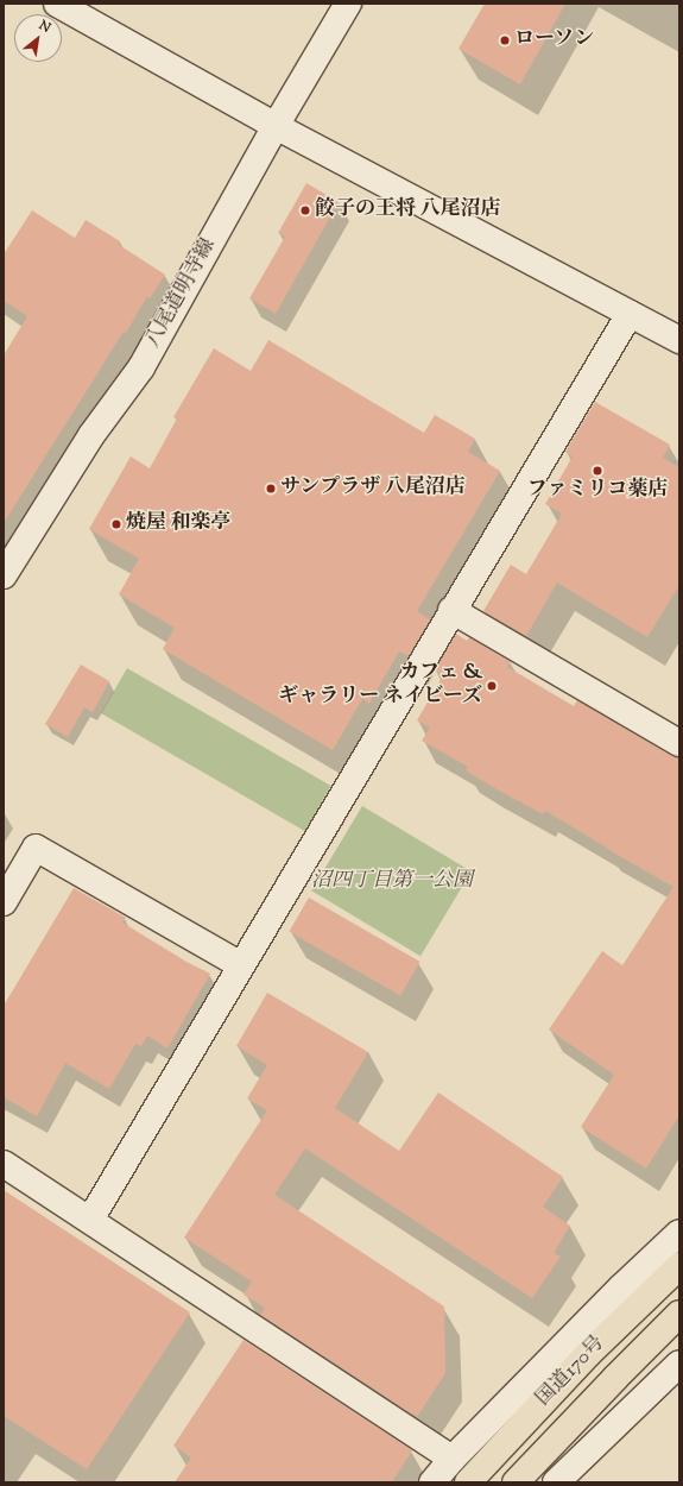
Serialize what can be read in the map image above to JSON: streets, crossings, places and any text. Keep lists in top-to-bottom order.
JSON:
{
  "streets": {
    "highway": ["国道170号"],
    "street": ["八尾道明寺線"]
  },
  "parks": ["沼四丁目第一公園"],
  "places": [
    "ローソン",
    "餃子の王将 八尾沼店",
    "ファミリコ薬店",
    "サンプラザ 八尾沼店",
    "焼屋 和楽亭",
    "カフェ & ギャラリー ネイビーズ"
  ],
  "north": "top right"
}
